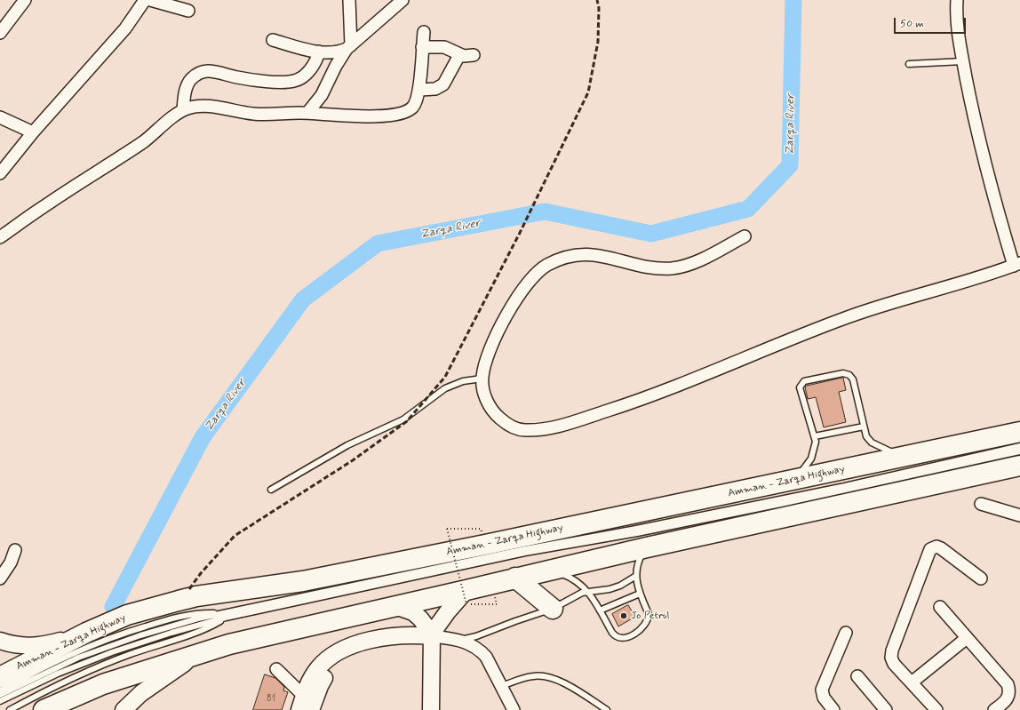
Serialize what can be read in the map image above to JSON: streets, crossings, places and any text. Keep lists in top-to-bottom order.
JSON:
{
  "streets": {
    "highway": ["Amman - Zarqa Highway"]
  },
  "water": ["Zarqa River"],
  "places": ["Jo Petrol"],
  "house_numbers": ["81"],
  "scale_bar": "50 m"
}
